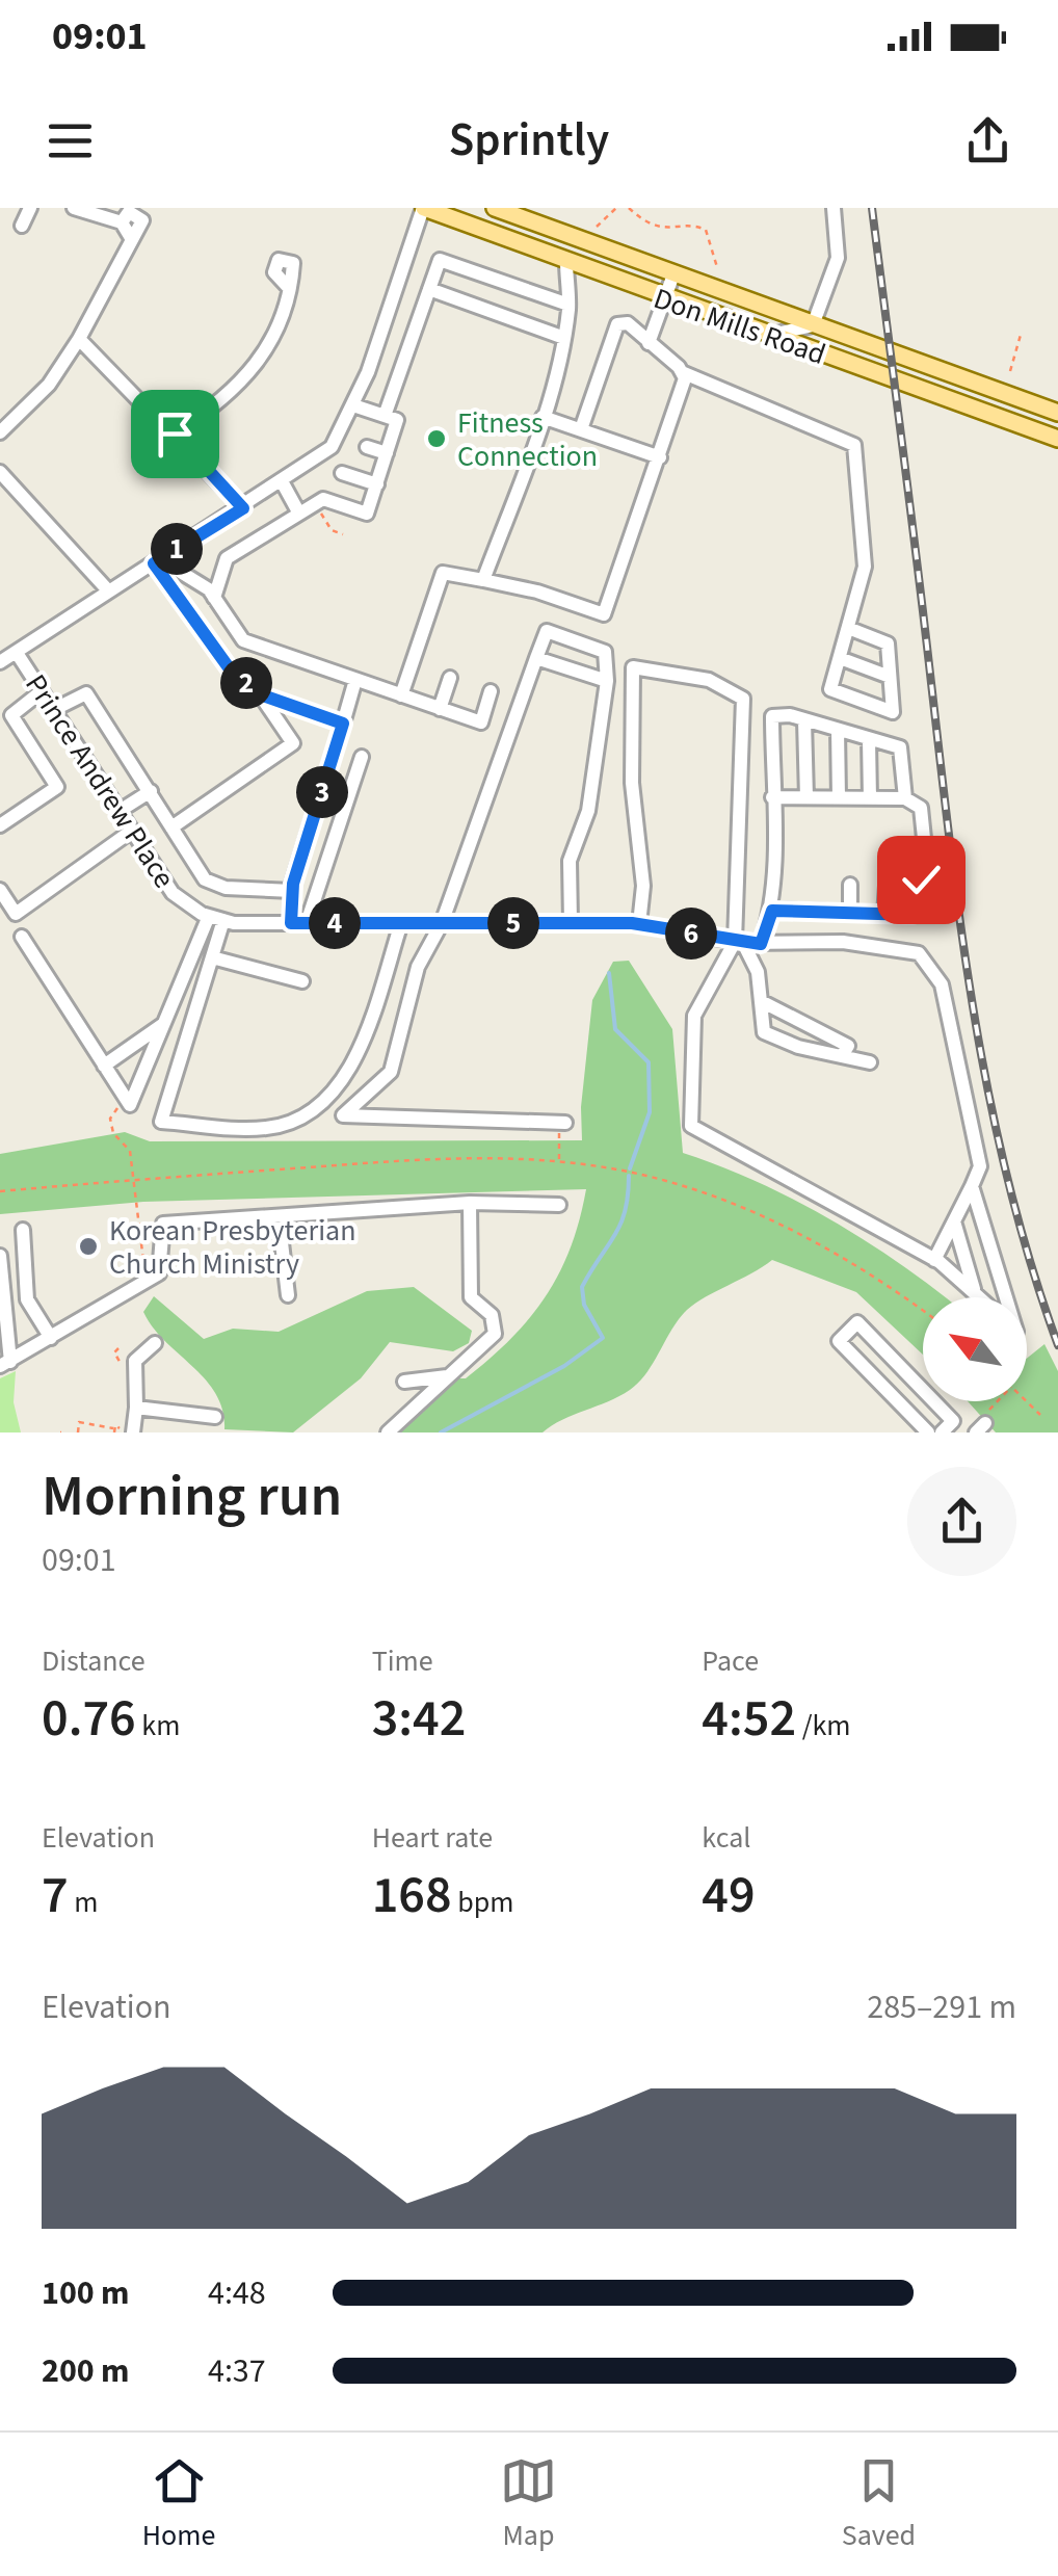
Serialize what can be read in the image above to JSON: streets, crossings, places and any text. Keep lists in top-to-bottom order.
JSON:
{
  "streets": {
    "main road": ["Don Mills Road"],
    "street": ["Prince Andrew Place"]
  },
  "places": ["Fitness Connection", "Korean Presbyterian Church Ministry"],
  "north": "top left",
  "page": {
    "status": "09:01",
    "header": "Sprintly",
    "pins": [
      "1",
      "2",
      "3",
      "4",
      "5",
      "6"
    ],
    "heading": ["Morning run", "09:01"],
    "stats": [
      ["Distance", "0.76 km"],
      ["Time", "3:42"],
      ["Pace", "4:52 /km"],
      ["Elevation", "7 m"],
      ["Heart rate", "168 bpm"],
      ["kcal", "49"]
    ],
    "chart": ["Elevation", "285–291 m"],
    "list": [
      {
        "name": "100 m",
        "note": "4:48"
      },
      {
        "name": "200 m",
        "note": "4:37"
      }
    ],
    "tabs": ["Home", "Map", "Saved"]
  }
}
